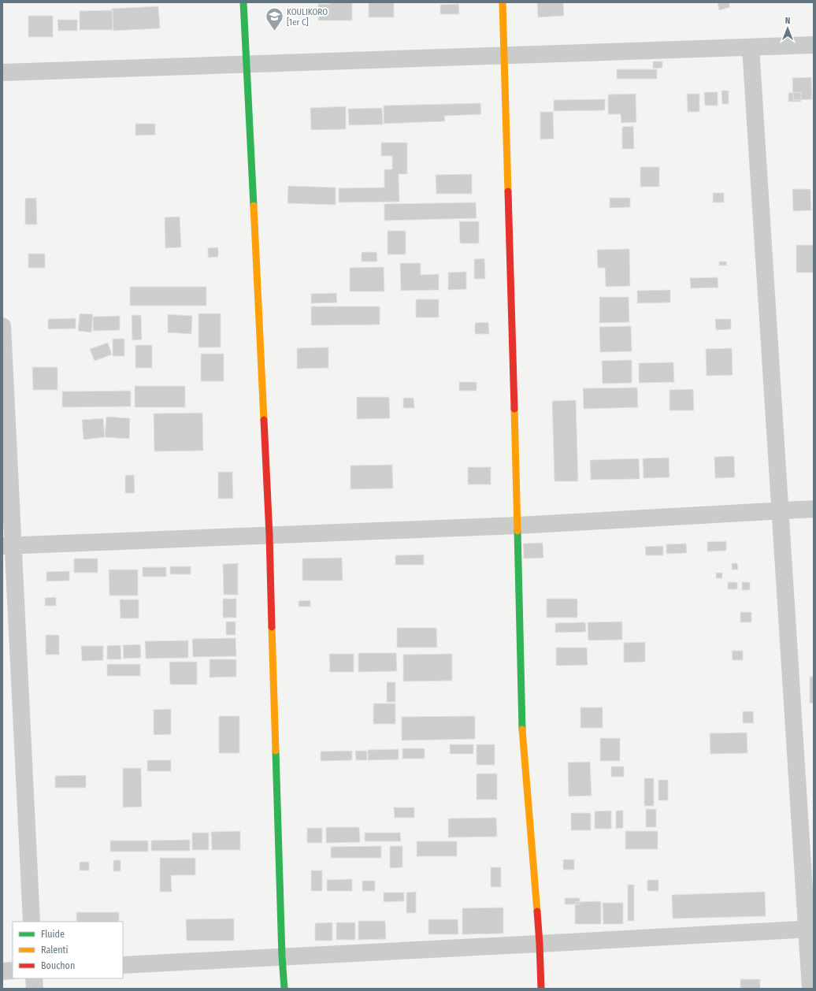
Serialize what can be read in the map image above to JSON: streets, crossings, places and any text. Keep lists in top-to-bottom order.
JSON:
{
  "places": {
    "school or university": ["KOULIKORO [1er C]"]
  },
  "legend": ["Fluide", "Ralenti", "Bouchon"],
  "north": "top"
}
